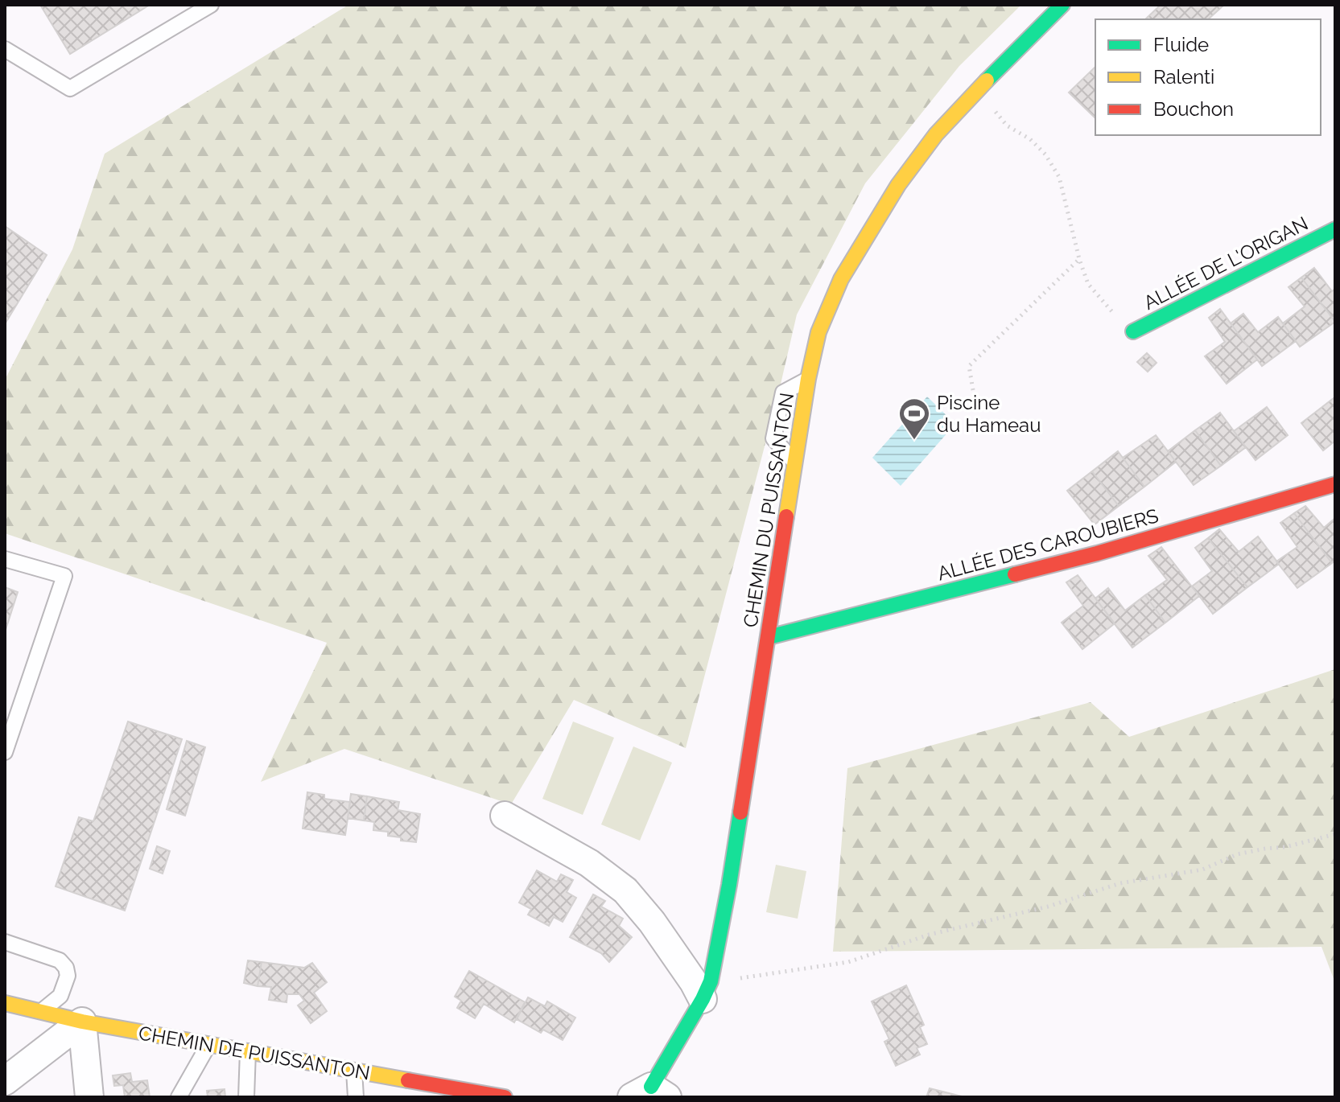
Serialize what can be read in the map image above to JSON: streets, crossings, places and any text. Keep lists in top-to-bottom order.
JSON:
{
  "streets": {
    "street": [
      "ALLÉE DE L'ORIGAN",
      "CHEMIN DU PUISSANTON",
      "ALLÉE DES CAROUBIERS",
      "CHEMIN DE PUISSANTON"
    ]
  },
  "crossings": [
    ["CHEMIN DU PUISSANTON", "ALLÉE DES CAROUBIERS"]
  ],
  "places": {
    "sports": ["Piscine du Hameau"]
  },
  "legend": ["Fluide", "Ralenti", "Bouchon"]
}
